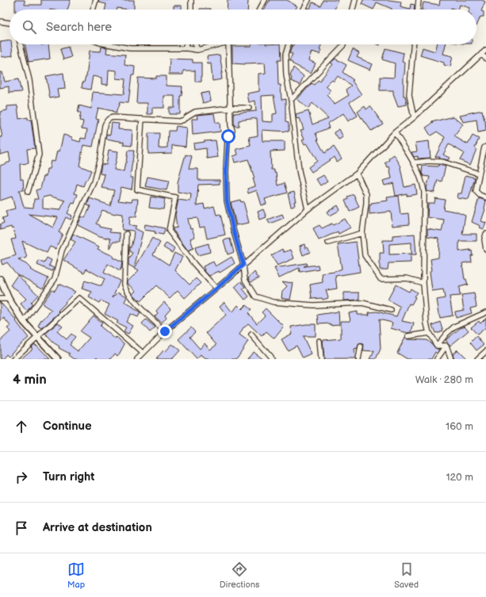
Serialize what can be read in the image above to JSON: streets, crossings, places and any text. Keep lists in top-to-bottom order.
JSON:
{
  "page": {
    "search": "Search here",
    "heading": ["4 min", "Walk · 280 m"],
    "list": [
      ["Continue", "160 m"],
      ["Turn right", "120 m"],
      "Arrive at destination"
    ],
    "nav": ["Map", "Directions", "Saved"]
  }
}
